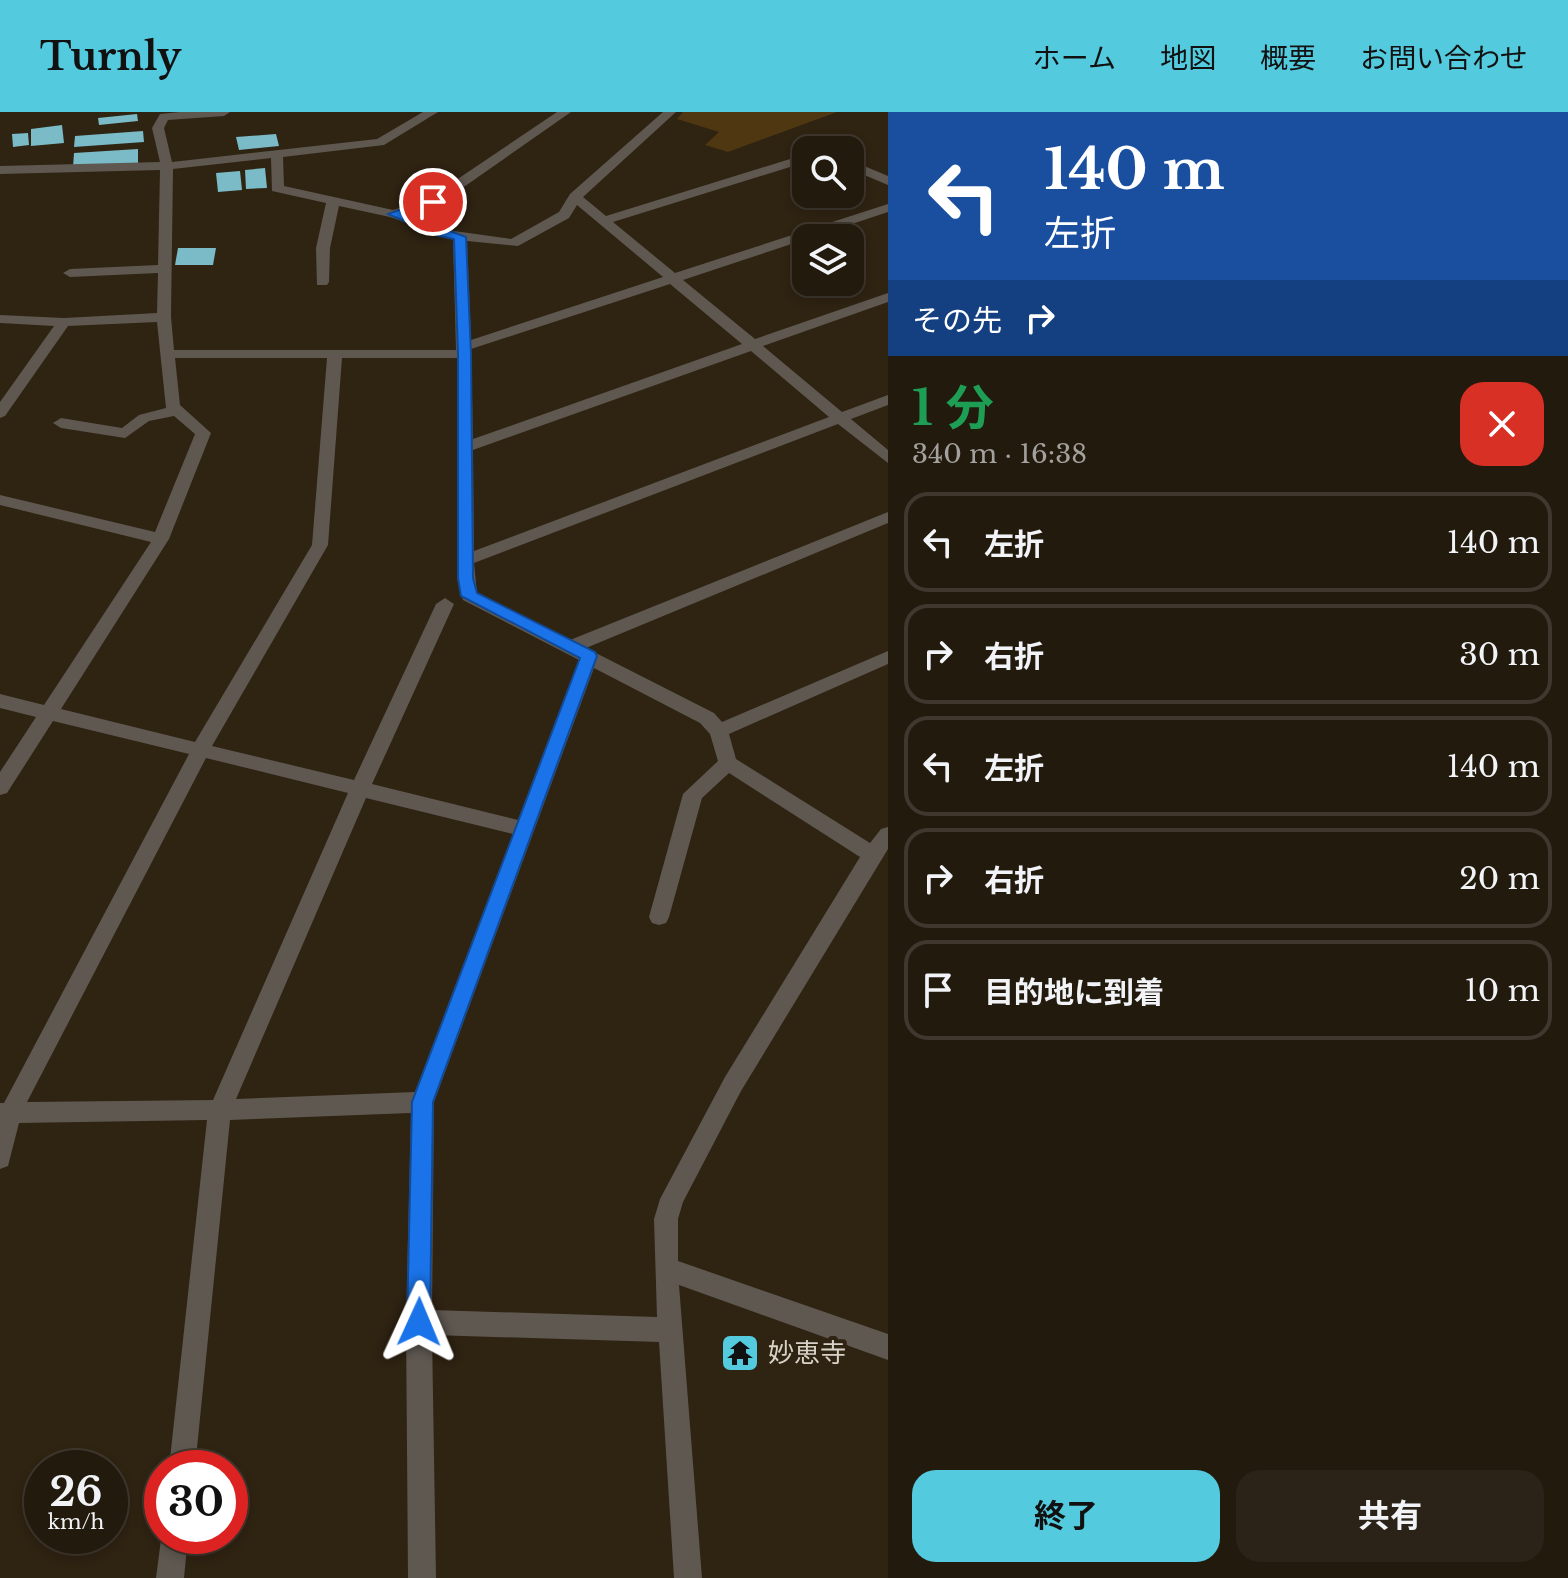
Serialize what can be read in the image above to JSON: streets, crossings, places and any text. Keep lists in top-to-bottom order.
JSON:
{
  "places": {
    "temple": ["妙恵寺"]
  },
  "page": {
    "header": "Turnly",
    "nav": [
      "ホーム",
      "地図",
      "概要",
      "お問い合わせ"
    ],
    "turn": ["140 m", "左折"],
    "then": "その先",
    "heading": ["1 分", "340 m · 16:38"],
    "list": [
      {
        "name": "左折",
        "value": "140 m"
      },
      {
        "name": "右折",
        "value": "30 m"
      },
      {
        "name": "左折",
        "value": "140 m"
      },
      {
        "name": "右折",
        "value": "20 m"
      },
      {
        "name": "目的地に到着",
        "value": "10 m"
      }
    ],
    "speed": "26 km/h",
    "limit": "30",
    "buttons": ["終了", "共有"]
  }
}
